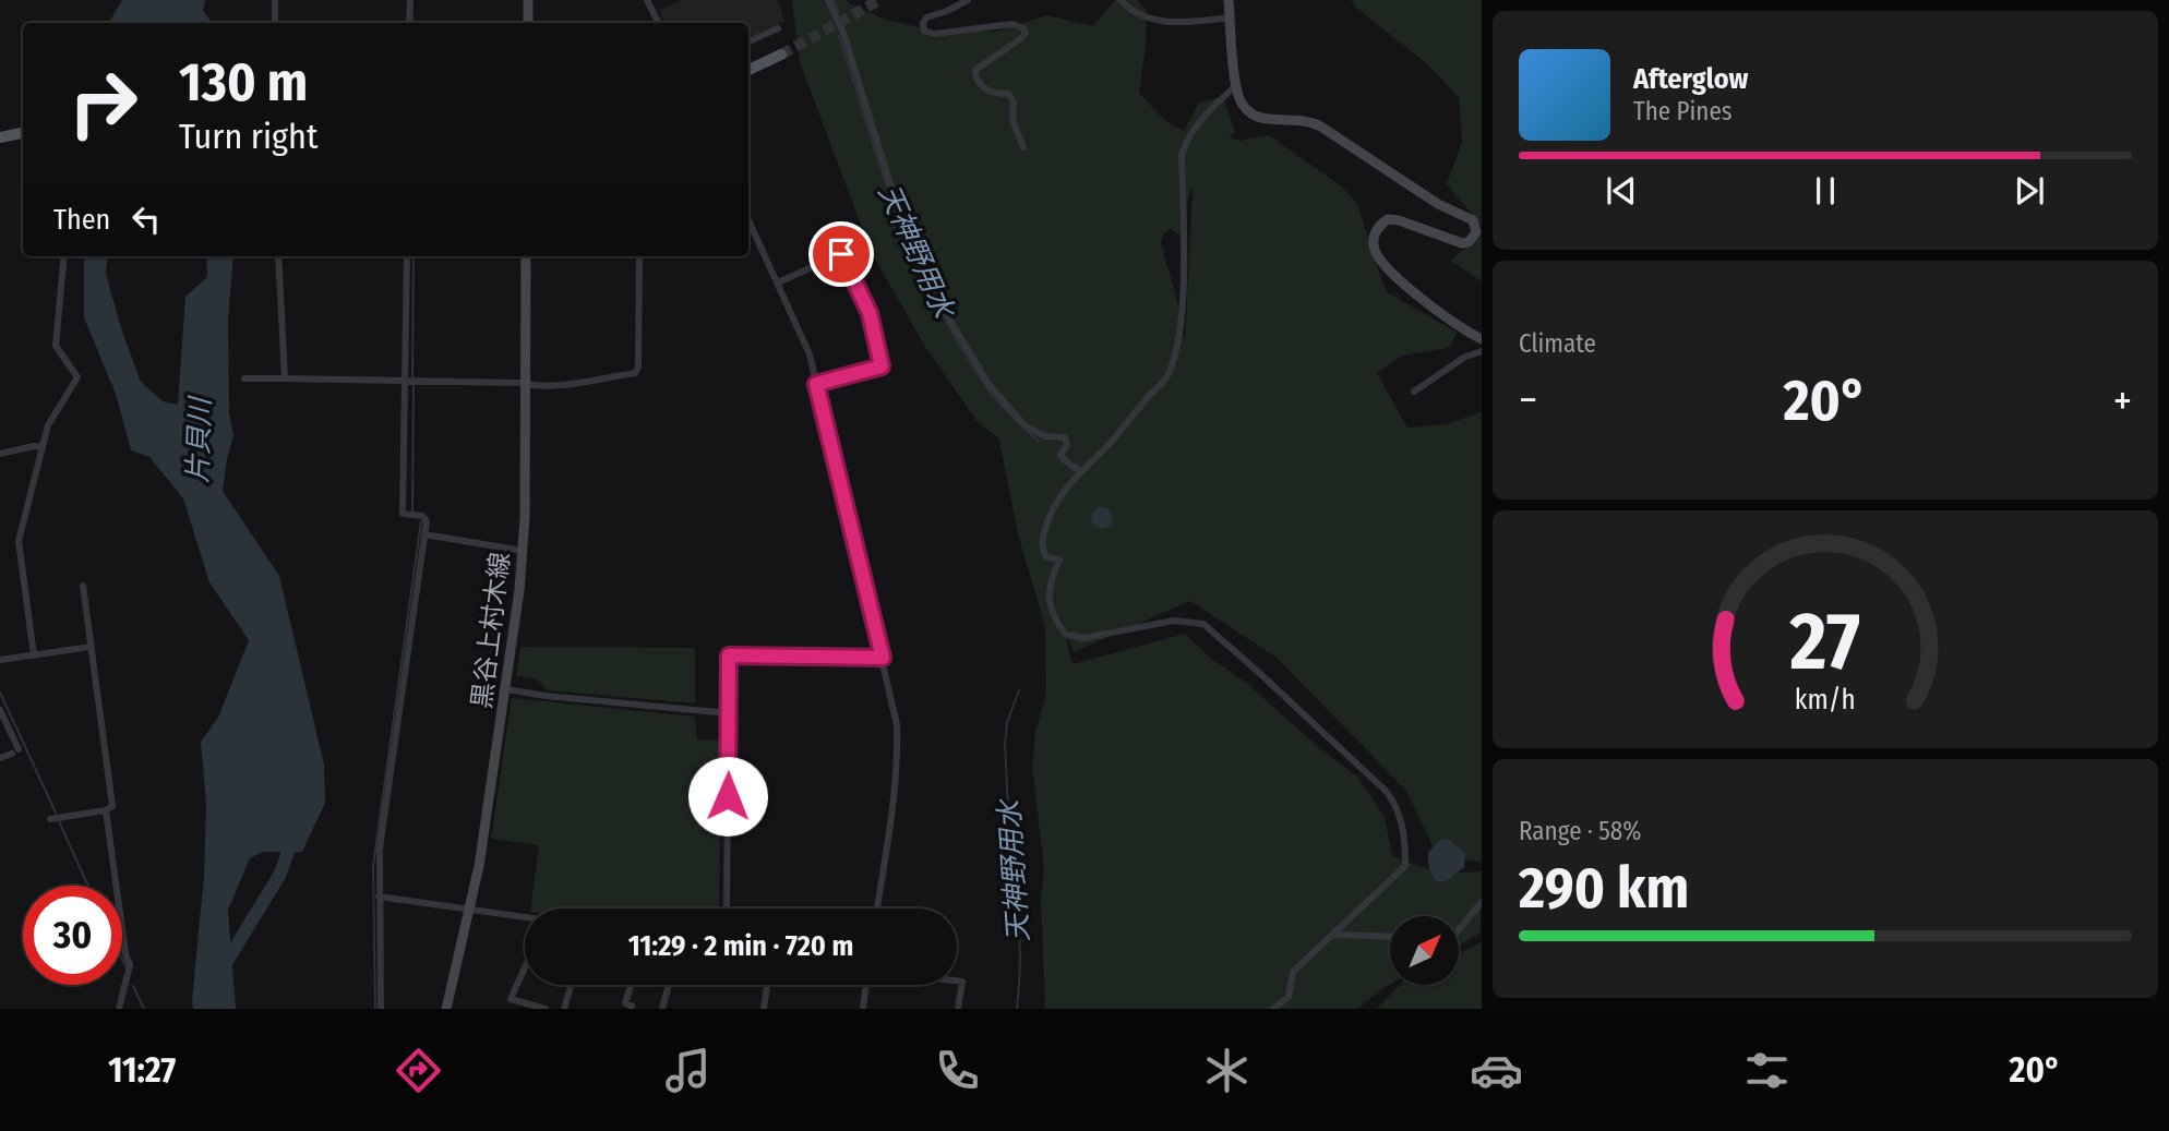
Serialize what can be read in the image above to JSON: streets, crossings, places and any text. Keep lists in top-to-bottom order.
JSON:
{
  "streets": {
    "main road": ["黒谷上村木線"]
  },
  "water": ["天神野用水", "片貝川"],
  "north": "top right",
  "page": {
    "turn": ["130 m", "Turn right"],
    "song": ["Afterglow", "The Pines"],
    "then": "Then",
    "tile": [
      "Climate",
      ["Range · 58%", "290 km"]
    ],
    "heat": ["−", "20°", "+"],
    "limit": "30",
    "trip": "11:29 · 2 min · 720 m",
    "tabs": ["11:27", "20°"],
    "gauge": ["27", "km/h"]
  }
}
